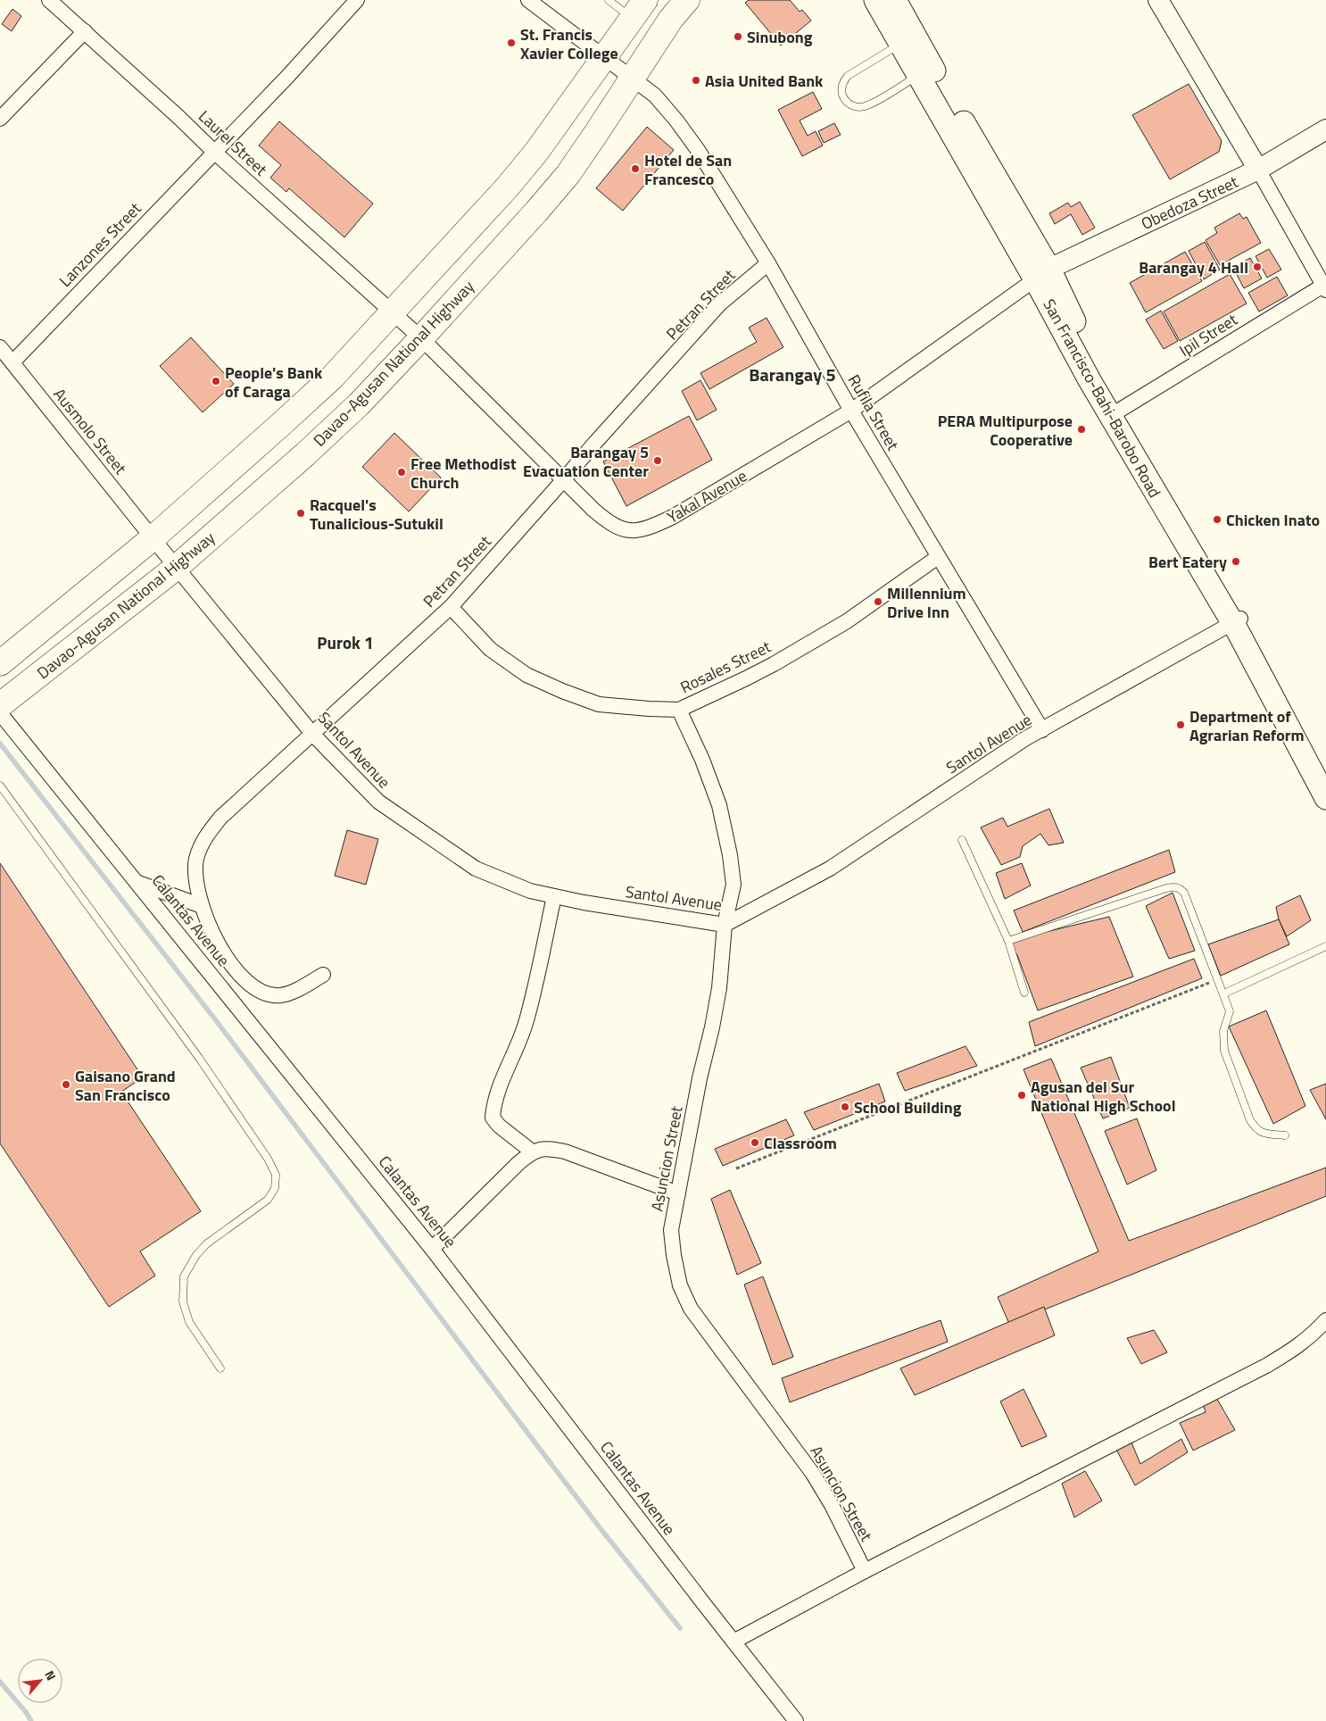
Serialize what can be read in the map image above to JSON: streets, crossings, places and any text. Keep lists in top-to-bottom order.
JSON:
{
  "streets": {
    "highway": ["Davao-Agusan National Highway"],
    "main road": ["Obedoza Street", "San Francisco-Bahi-Barobo Road"],
    "street": [
      "Laurel Street",
      "Lanzones Street",
      "Petran Street",
      "Ipil Street",
      "Rufila Street",
      "Ausmolo Street",
      "Yakal Avenue",
      "Rosales Street",
      "Santol Avenue",
      "Calantas Avenue",
      "Asuncion Street"
    ]
  },
  "crossings": [
    ["Laurel Street", "Lanzones Street"],
    ["Laurel Street", "Yakal Avenue"],
    ["Obedoza Street", "San Francisco-Bahi-Barobo Road"],
    ["Obedoza Street", "Yakal Avenue"],
    ["Lanzones Street", "Ausmolo Street"],
    ["Petran Street", "Rufila Street"],
    ["Petran Street", "Yakal Avenue"],
    ["Petran Street", "Rosales Street"],
    ["Petran Street", "Santol Avenue"],
    ["Ipil Street", "San Francisco-Bahi-Barobo Road"],
    ["Davao-Agusan National Highway", "Rufila Street"],
    ["Davao-Agusan National Highway", "Ausmolo Street"],
    ["Davao-Agusan National Highway", "Yakal Avenue"],
    ["Davao-Agusan National Highway", "Santol Avenue"],
    ["San Francisco-Bahi-Barobo Road", "Yakal Avenue"],
    ["San Francisco-Bahi-Barobo Road", "Santol Avenue"],
    ["Rufila Street", "Yakal Avenue"],
    ["Rufila Street", "Rosales Street"],
    ["Rufila Street", "Santol Avenue"],
    ["Ausmolo Street", "Santol Avenue"],
    ["Rosales Street", "Asuncion Street"],
    ["Santol Avenue", "Asuncion Street"]
  ],
  "districts": ["Barangay 5", "Purok 1"],
  "places": [
    "Sinubong",
    "St. Francis Xavier College",
    "Asia United Bank",
    "Hotel de San Francesco",
    "Barangay 4 Hall",
    "People's Bank of Caraga",
    "PERA Multipurpose Cooperative",
    "Barangay 5 Evacuation Center",
    "Free Methodist Church",
    "Racquel's Tunalicious-Sutukil",
    "Chicken Inato",
    "Bert Eatery",
    "Millennium Drive Inn",
    "Department of Agrarian Reform",
    "Gaisano Grand San Francisco",
    "Agusan del Sur National High School",
    "School Building",
    "Classroom"
  ],
  "north": "top right"
}
